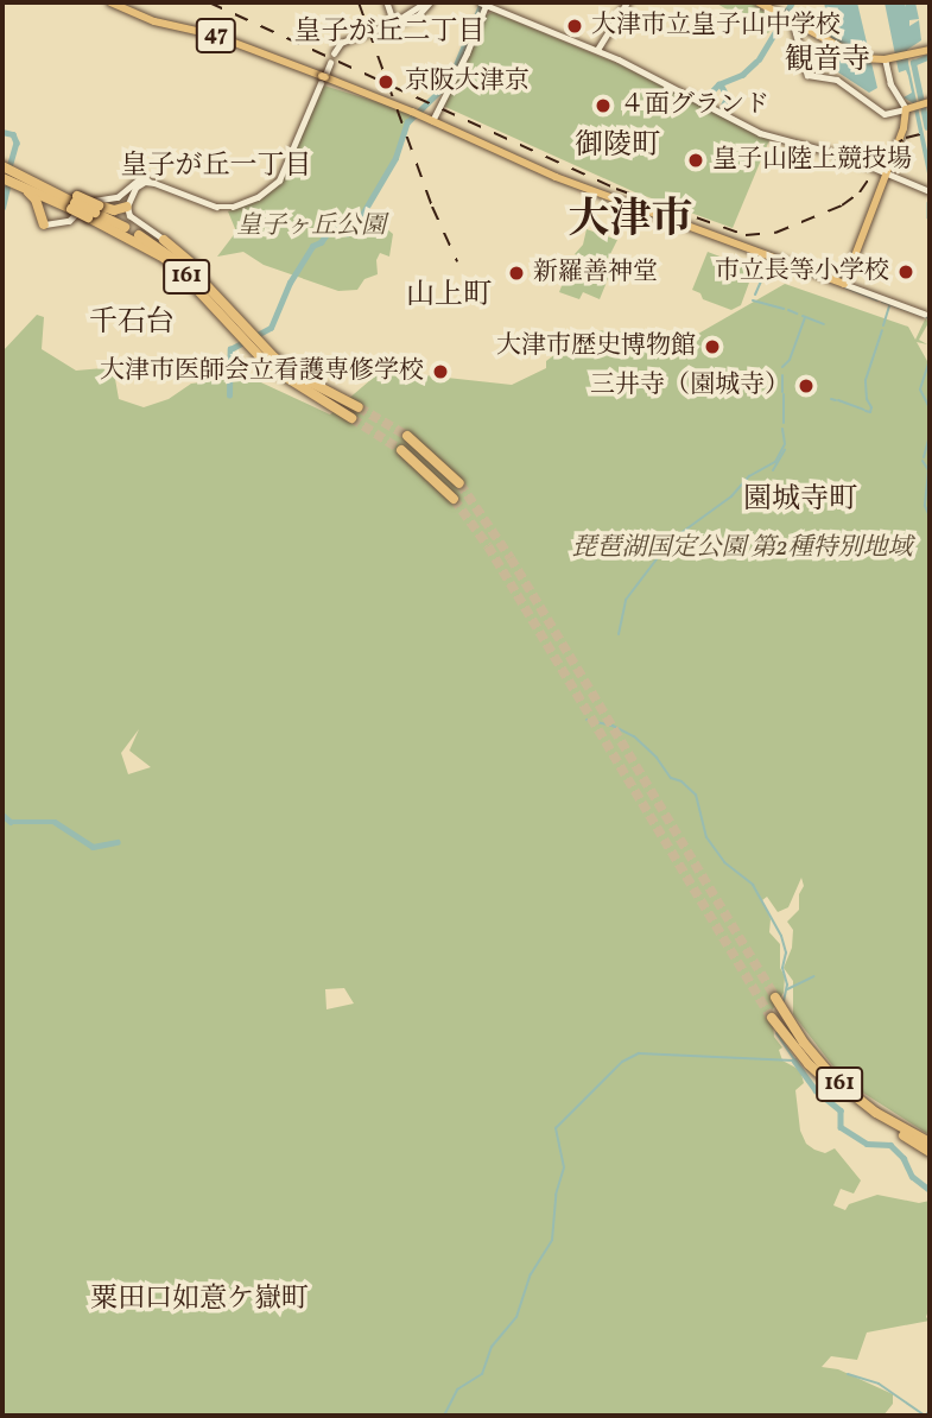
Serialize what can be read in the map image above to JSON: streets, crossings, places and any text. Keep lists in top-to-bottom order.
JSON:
{
  "streets": {
    "highway": ["161"],
    "main road": ["47"]
  },
  "districts": [
    "皇子が丘二丁目",
    "観音寺",
    "御陵町",
    "皇子が丘一丁目",
    "大津市",
    "山上町",
    "千石台",
    "園城寺町",
    "粟田口如意ケ嶽町"
  ],
  "parks": ["皇子ヶ丘公園", "琵琶湖国定公園 第2種特別地域"],
  "places": [
    "大津市立皇子山中学校",
    "京阪大津京",
    "４面グランド",
    "皇子山陸上競技場",
    "市立長等小学校",
    "新羅善神堂",
    "大津市歴史博物館",
    "大津市医師会立看護専修学校",
    "三井寺（園城寺）"
  ]
}
